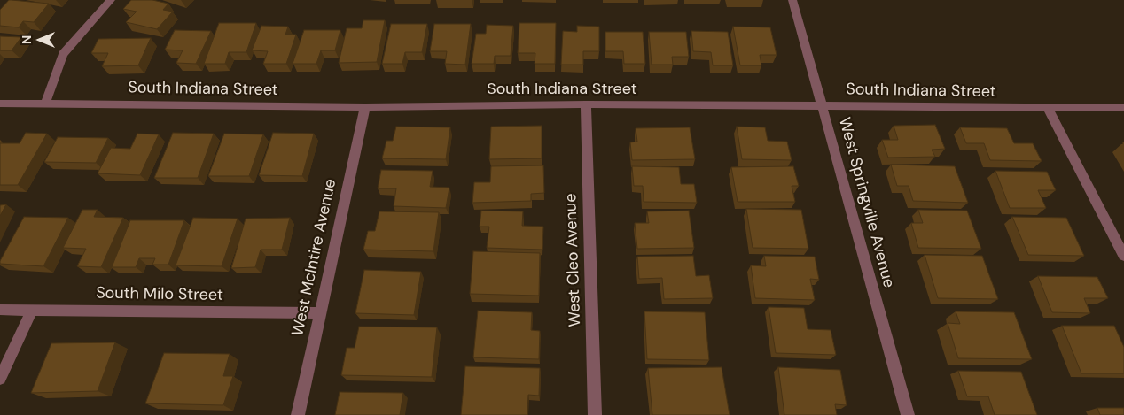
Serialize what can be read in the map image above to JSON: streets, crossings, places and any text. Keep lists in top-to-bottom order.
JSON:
{
  "streets": {
    "street": [
      "South Indiana Street",
      "West Springville Avenue",
      "West McIntire Avenue",
      "West Cleo Avenue",
      "South Milo Street"
    ]
  },
  "crossings": [
    ["South Indiana Street", "West Springville Avenue"],
    ["South Indiana Street", "West McIntire Avenue"],
    ["South Indiana Street", "West Cleo Avenue"],
    ["West McIntire Avenue", "South Milo Street"]
  ],
  "north": "left"
}
